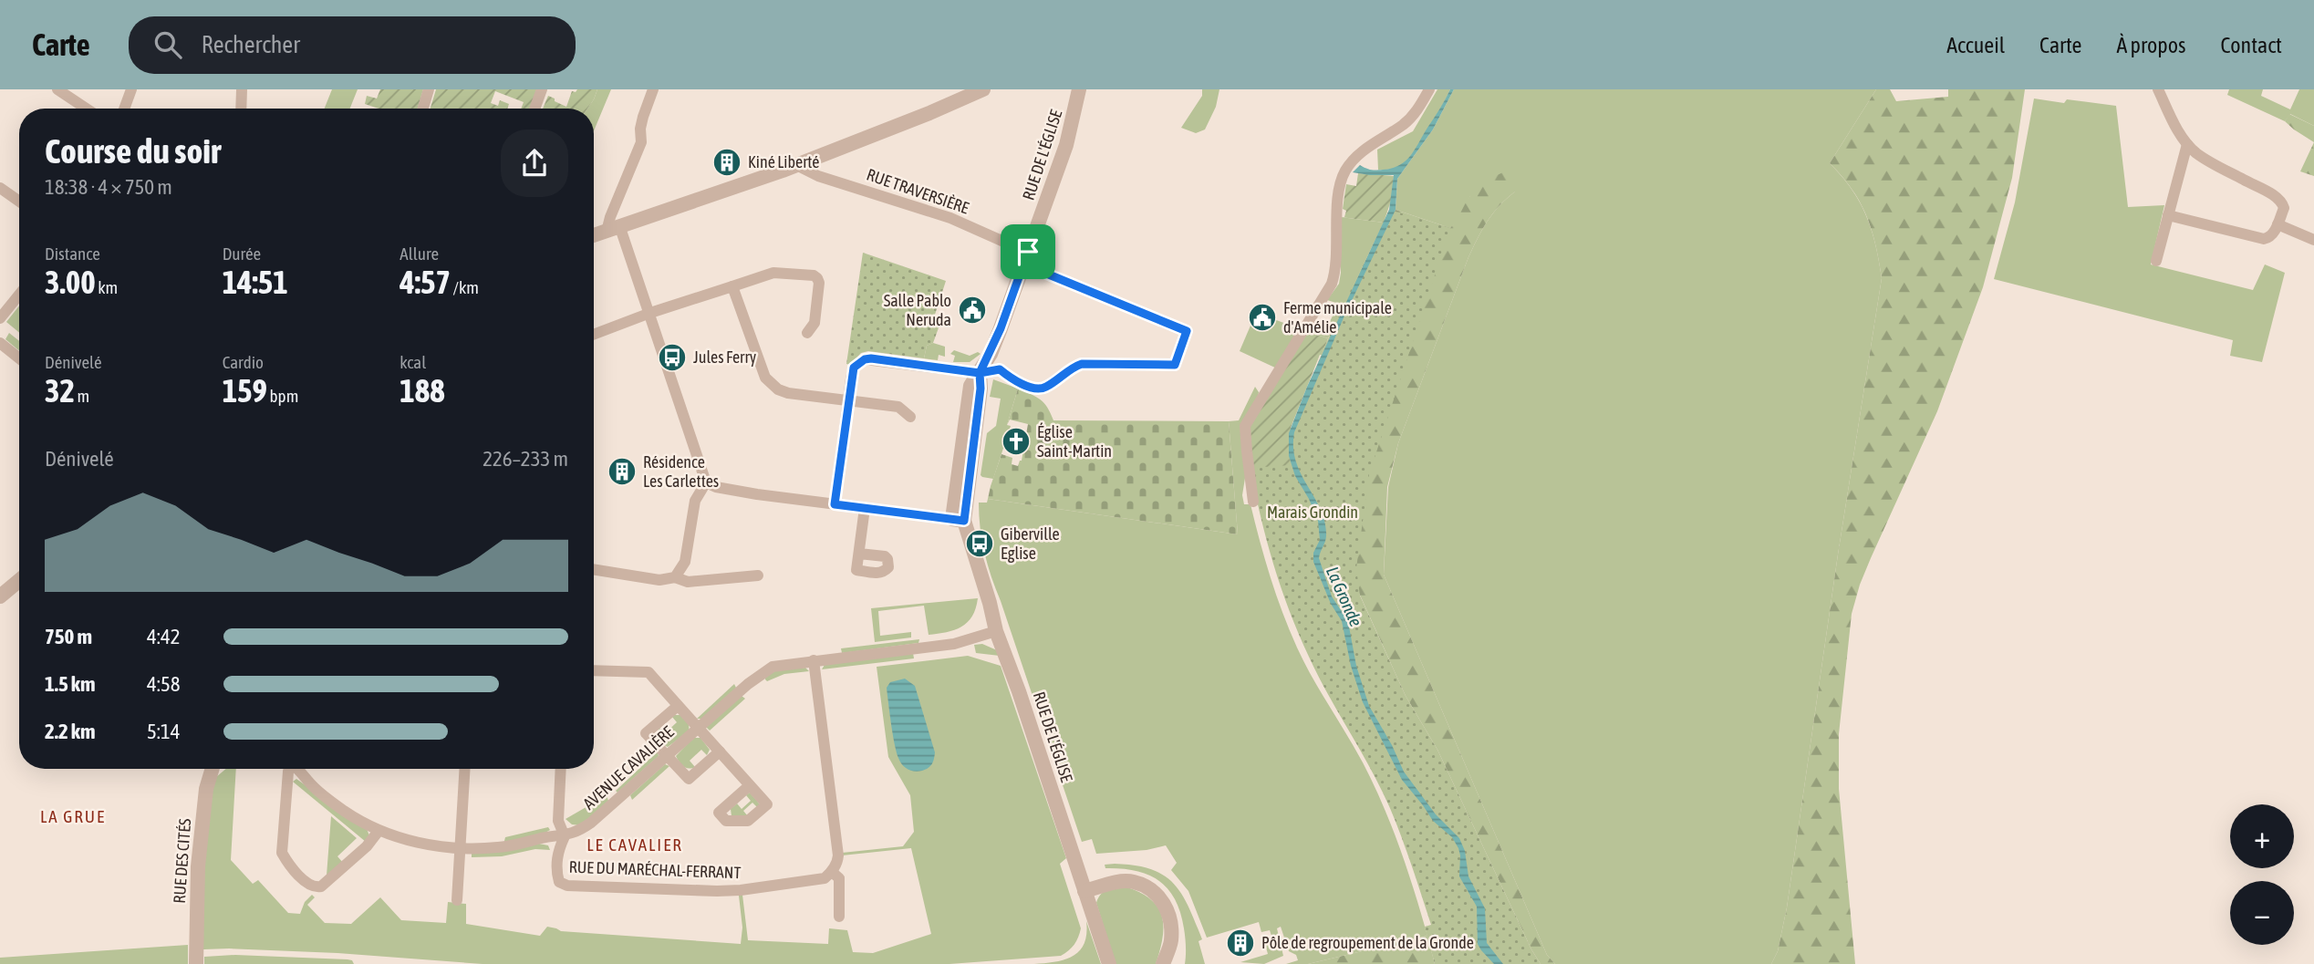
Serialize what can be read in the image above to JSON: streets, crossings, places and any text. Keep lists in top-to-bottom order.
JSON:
{
  "streets": {
    "street": [
      "RUE DE L'ÉGLISE",
      "RUE TRAVERSIÈRE",
      "AVENUE CAVALIÈRE",
      "RUE DES CITÉS",
      "RUE DU MARÉCHAL-FERRANT"
    ]
  },
  "crossings": [
    ["RUE DE L'ÉGLISE", "RUE TRAVERSIÈRE"],
    ["RUE DE L'ÉGLISE", "AVENUE CAVALIÈRE"],
    ["AVENUE CAVALIÈRE", "RUE DU MARÉCHAL-FERRANT"]
  ],
  "districts": ["LA GRUE", "LE CAVALIER"],
  "water": ["La Gronde"],
  "parks": ["Marais Grondin"],
  "places": {
    "building": ["Kiné Liberté", "Résidence Les Carlettes", "Pôle de regroupement de la Gronde"],
    "public building": ["Salle Pablo Neruda", "Ferme municipale d'Amélie"],
    "bus stop": ["Jules Ferry", "Giberville Eglise"],
    "church": ["Église Saint-Martin"]
  },
  "page": {
    "header": "Carte",
    "search": "Rechercher",
    "nav": [
      "Accueil",
      "Carte",
      "À propos",
      "Contact"
    ],
    "heading": ["Course du soir", "18:38 · 4 × 750 m"],
    "stats": [
      ["Distance", "3.00 km"],
      ["Durée", "14:51"],
      ["Allure", "4:57 /km"],
      ["Dénivelé", "32 m"],
      ["Cardio", "159 bpm"],
      ["kcal", "188"]
    ],
    "chart": ["Dénivelé", "226–233 m"],
    "list": [
      {
        "name": "750 m",
        "note": "4:42"
      },
      {
        "name": "1.5 km",
        "note": "4:58"
      },
      {
        "name": "2.2 km",
        "note": "5:14"
      }
    ],
    "map_buttons": ["+", "−"]
  }
}
